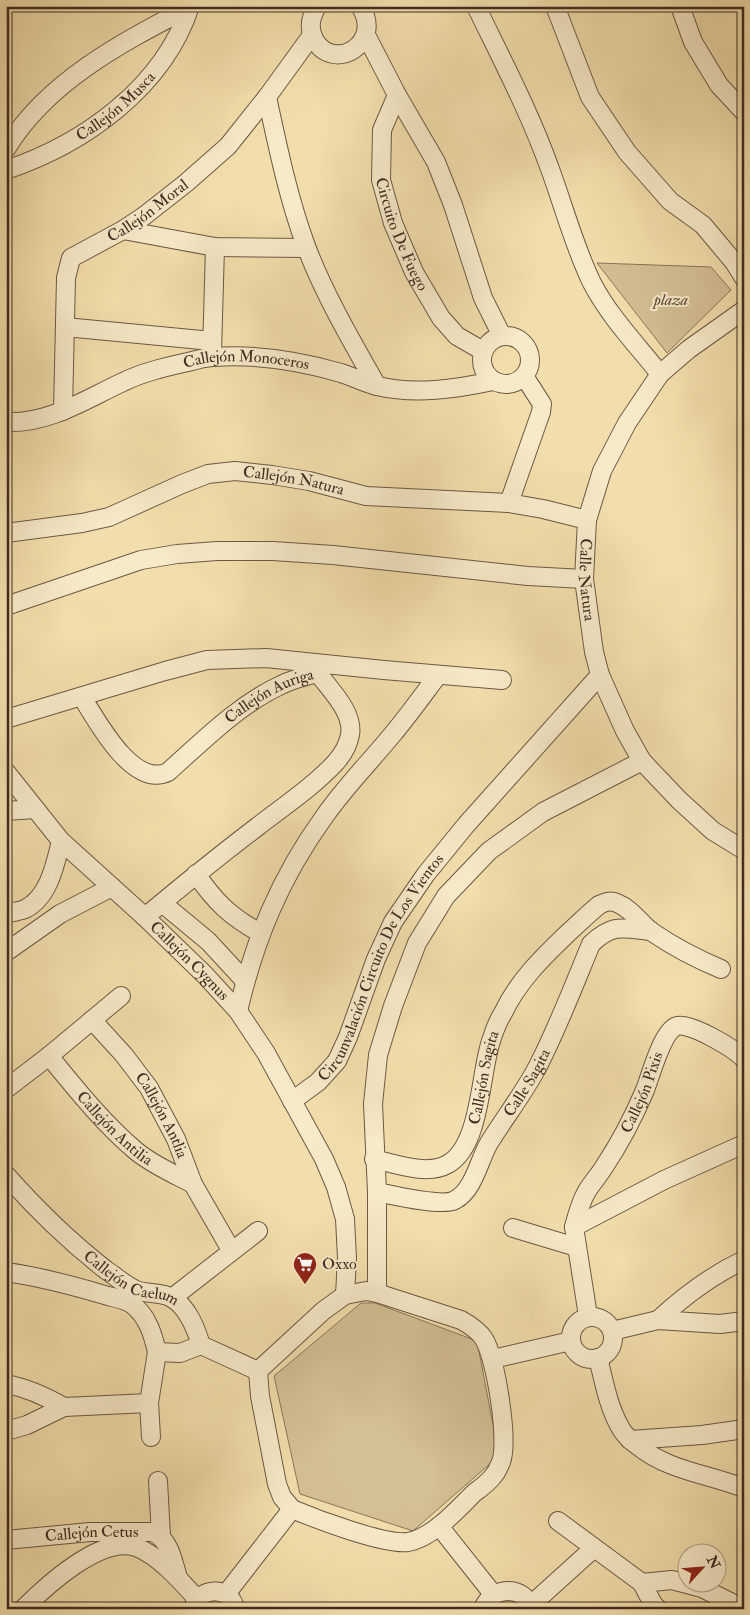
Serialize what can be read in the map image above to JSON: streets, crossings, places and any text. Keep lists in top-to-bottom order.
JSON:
{
  "streets": {
    "street": [
      "Callejón Musca",
      "Callejón Moral",
      "Circuito De Fuego",
      "Callejón Monoceros",
      "Callejón Natura",
      "Calle Natura",
      "Callejón Auriga",
      "Callejón Cygnus",
      "Circunvalación Circuito De Los Vientos",
      "Callejón Sagita",
      "Calle Sagita",
      "Callejón Pixis",
      "Callejón Antlia",
      "Callejón Antilia",
      "Callejón Caelum",
      "Callejón Cetus"
    ]
  },
  "crossings": [
    ["Callejón Moral", "Callejón Monoceros"],
    ["Circuito De Fuego", "Callejón Monoceros"],
    ["Callejón Natura", "Calle Natura"],
    ["Calle Natura", "Circunvalación Circuito De Los Vientos"],
    ["Callejón Auriga", "Callejón Cygnus"],
    ["Callejón Cygnus", "Circunvalación Circuito De Los Vientos"],
    ["Circunvalación Circuito De Los Vientos", "Callejón Sagita"],
    ["Circunvalación Circuito De Los Vientos", "Calle Sagita"],
    ["Callejón Antlia", "Callejón Antilia"]
  ],
  "parks": ["plaza"],
  "places": {
    "supermarket": ["Oxxo"]
  },
  "north": "top right"
}
